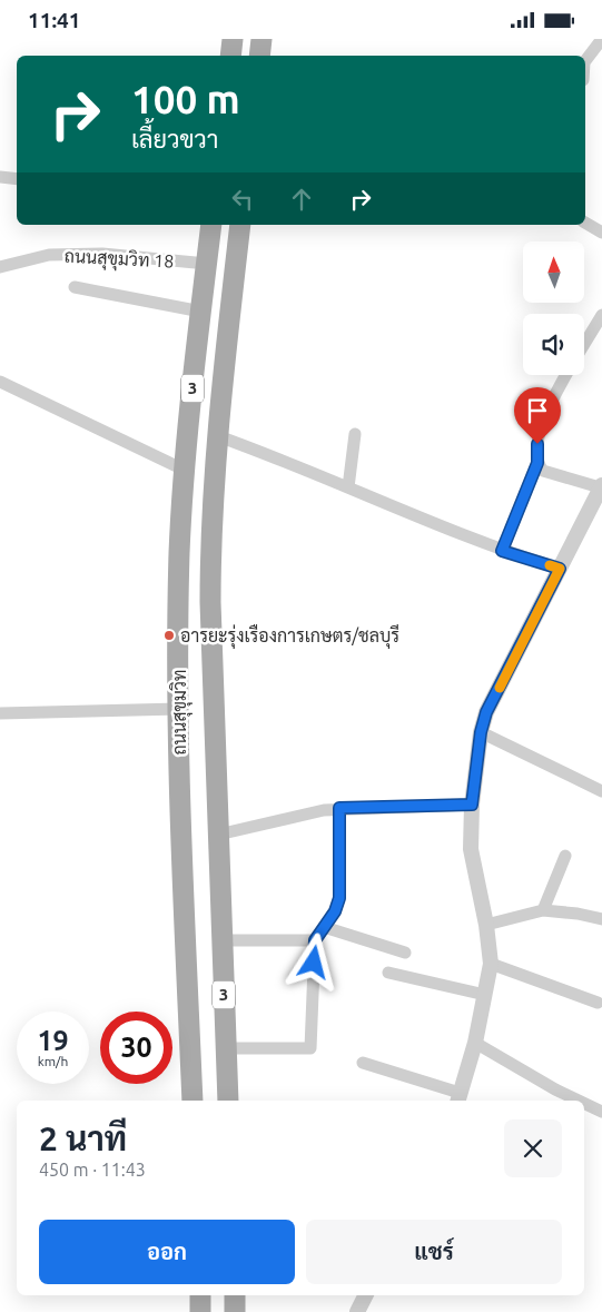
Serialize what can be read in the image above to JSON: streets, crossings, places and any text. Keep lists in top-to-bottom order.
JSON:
{
  "streets": {
    "main road": ["3", "ถนนสุขุมวิท"],
    "street": ["ถนนสุขุมวิท 18"]
  },
  "crossings": [
    ["ถนนสุขุมวิท 18", "ถนนสุขุมวิท"]
  ],
  "places": ["อารยะรุ่งเรืองการเกษตร/ชลบุรี"],
  "north": "top",
  "page": {
    "status": "11:41",
    "turn": ["100 m", "เลี้ยวขวา"],
    "speed": "19 km/h",
    "limit": "30",
    "heading": ["2 นาที", "450 m · 11:43"],
    "buttons": ["ออก", "แชร์"]
  }
}
